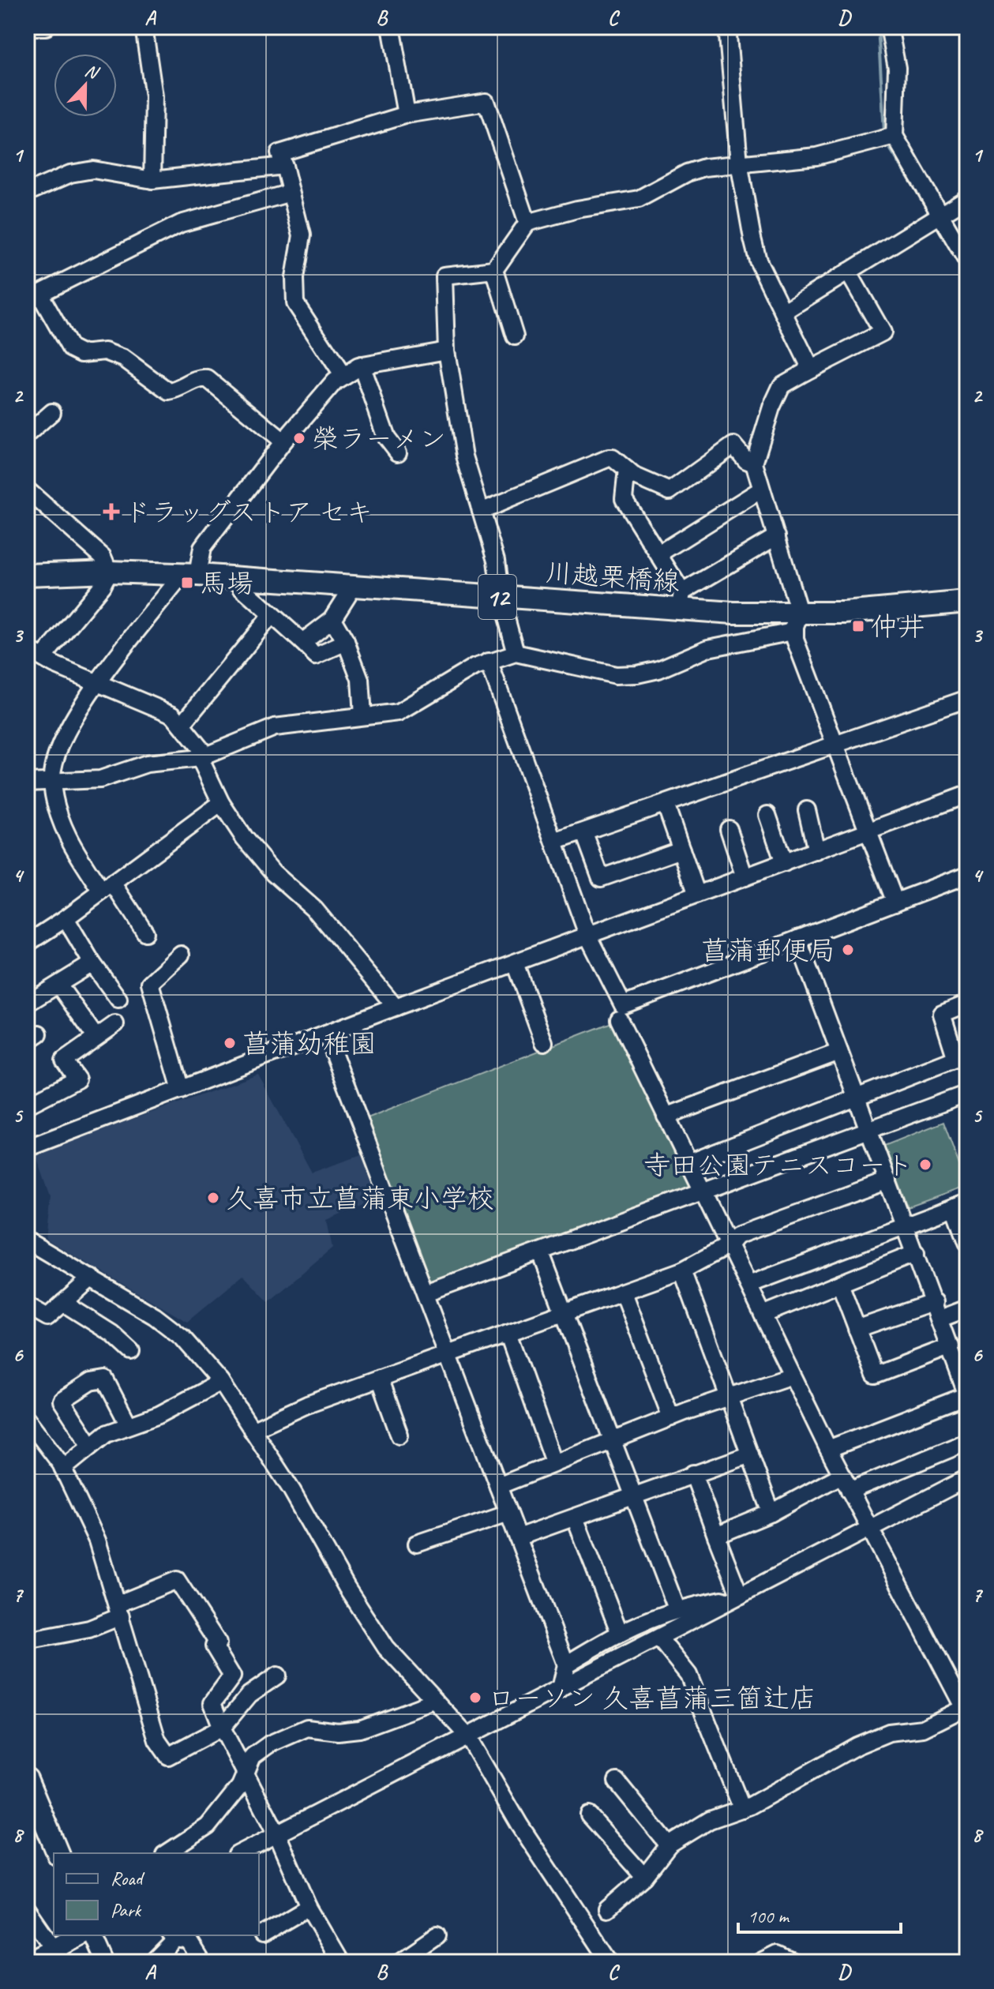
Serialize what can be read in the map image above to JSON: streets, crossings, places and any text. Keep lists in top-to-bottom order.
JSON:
{
  "streets": {
    "main road": ["川越栗橋線", "12"]
  },
  "places": {
    "other": [
      "榮ラーメン",
      "菖蒲郵便局",
      "菖蒲幼稚園",
      "寺田公園テニスコート",
      "久喜市立菖蒲東小学校",
      "ローソン 久喜菖蒲三箇辻店"
    ],
    "health": ["ドラッグストア セキ"],
    "transit": ["馬場", "仲井"]
  },
  "legend": ["Road", "Park"],
  "scale_bar": "100 m",
  "north": "top",
  "grid": {
    "columns": [
      "A",
      "B",
      "C",
      "D"
    ],
    "rows": [
      "1",
      "2",
      "3",
      "4",
      "5",
      "6",
      "7",
      "8"
    ]
  }
}
